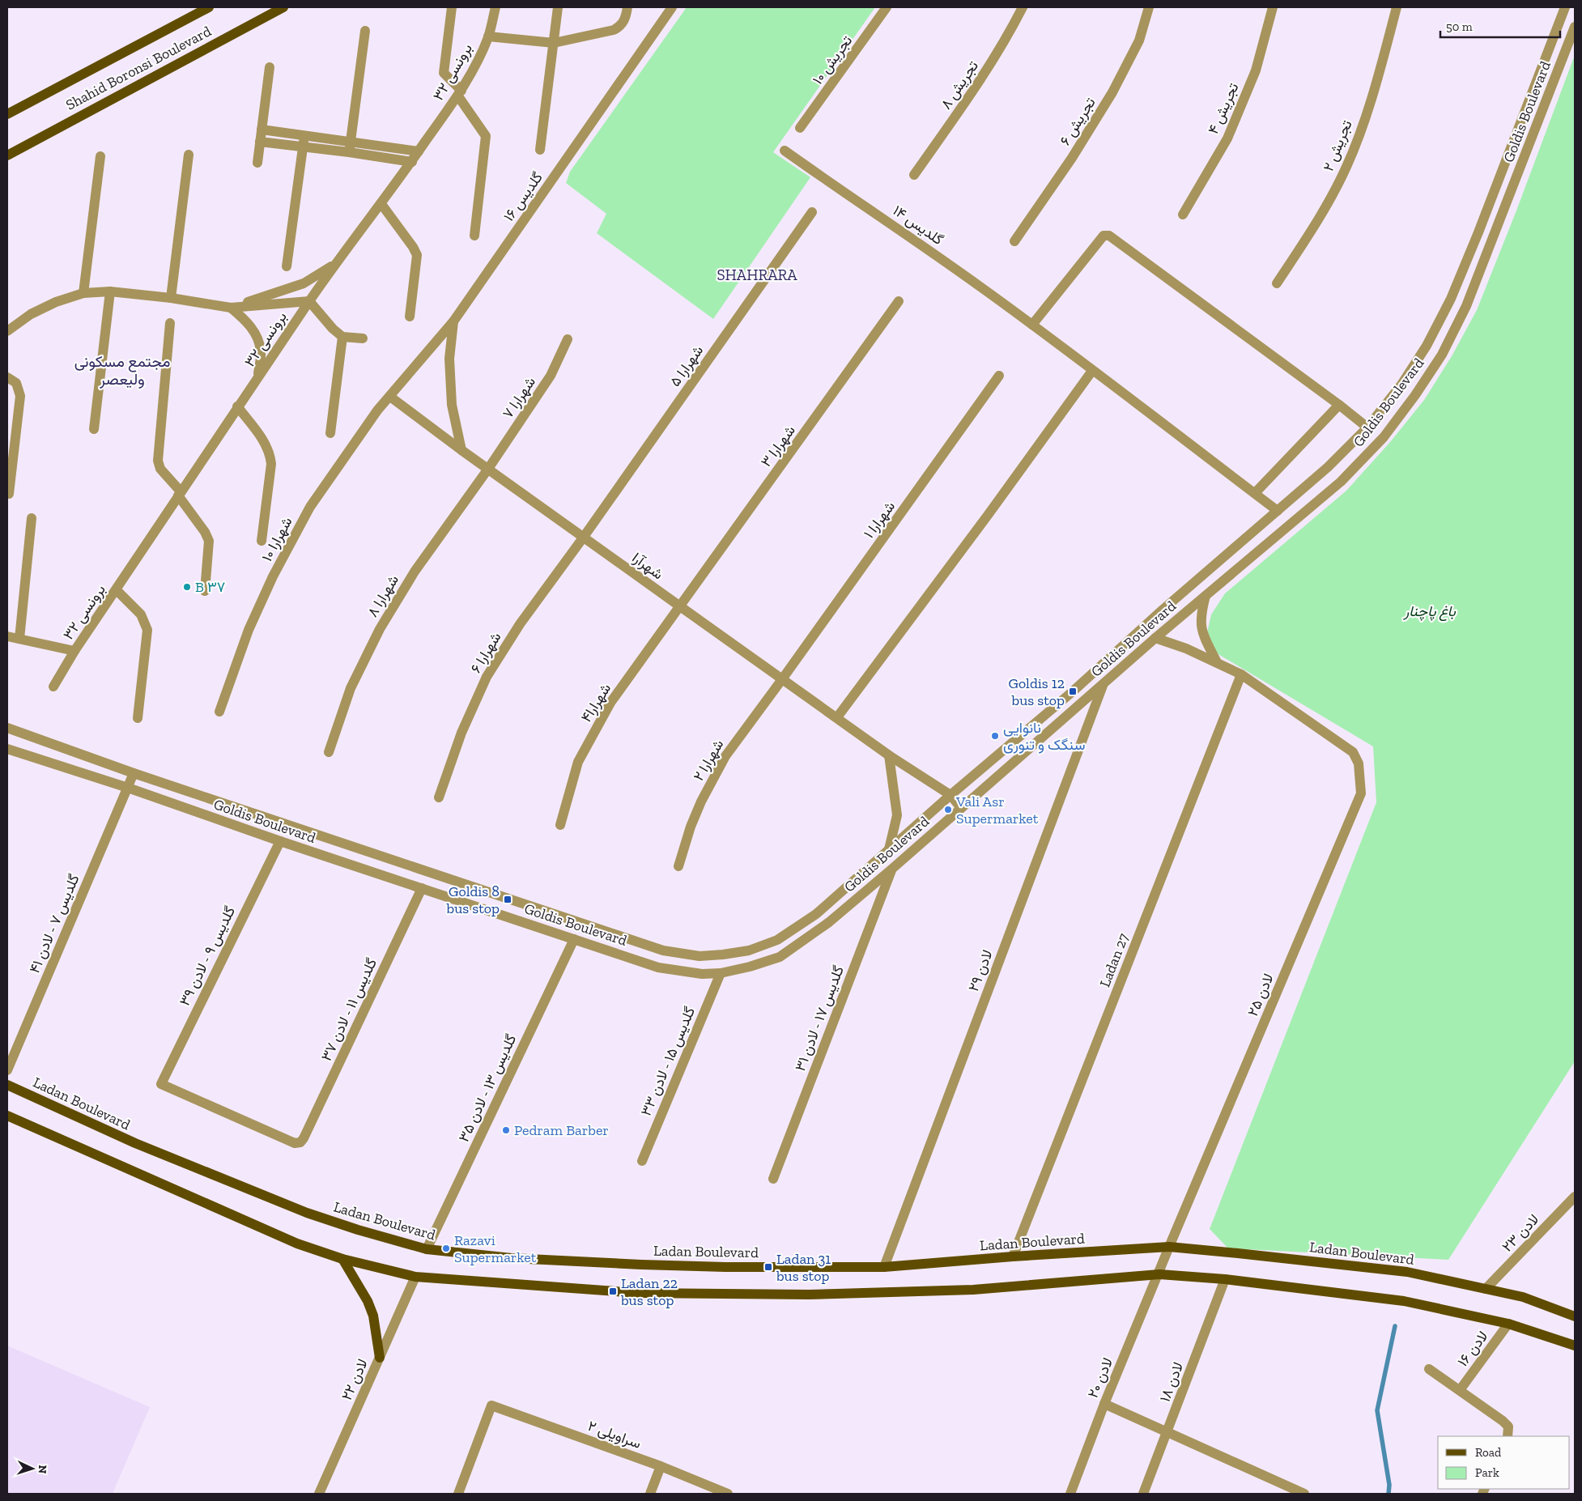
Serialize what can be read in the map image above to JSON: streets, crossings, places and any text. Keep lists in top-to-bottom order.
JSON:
{
  "streets": {
    "main road": ["Shahid Boronsi Boulevard", "Ladan Boulevard"],
    "street": [
      "تجریش ۱۰",
      "برونسی ۳۲",
      "تجریش ۸",
      "تجریش ۴",
      "Goldis Boulevard",
      "تجریش ۶",
      "تجریش ۲",
      "گلدیس ۱۶",
      "گلدیس ۱۴",
      "شهرارا ۵",
      "شهرارا ۷",
      "شهرارا ۳",
      "شهرارا ۱",
      "شهرارا ۱۰",
      "شهرآرا",
      "شهرارا ۸",
      "شهرارا ۶",
      "شهرارا۴",
      "شهرارا ۲",
      "گلدیس ۷ - لادن ۴۱",
      "گلدیس ۹ - لادن ۳۹",
      "Ladan 27",
      "لادن ۲۹",
      "لادن ۲۵",
      "گلدیس ۱۱ - لادن ۳۷",
      "گلدیس ۱۷ - لادن ۳۱",
      "گلدیس ۱۵ - لادن ۳۳",
      "گلدیس ۱۳ - لادن ۳۵",
      "لادن ۲۳",
      "لادن ۱۶",
      "لادن ۲۰",
      "لادن ۲۲",
      "لادن ۱۸",
      "سراویلی ۲"
    ]
  },
  "crossings": [
    ["Goldis Boulevard", "گلدیس ۱۴"],
    ["Goldis Boulevard", "شهرآرا"],
    ["Goldis Boulevard", "گلدیس ۷ - لادن ۴۱"],
    ["Goldis Boulevard", "گلدیس ۹ - لادن ۳۹"],
    ["Goldis Boulevard", "لادن ۲۹"],
    ["Goldis Boulevard", "گلدیس ۱۱ - لادن ۳۷"],
    ["Goldis Boulevard", "گلدیس ۱۷ - لادن ۳۱"],
    ["Goldis Boulevard", "گلدیس ۱۵ - لادن ۳۳"],
    ["Goldis Boulevard", "گلدیس ۱۳ - لادن ۳۵"],
    ["گلدیس ۱۶", "شهرارا ۱۰"],
    ["گلدیس ۱۶", "شهرآرا"],
    ["شهرارا ۵", "شهرآرا"],
    ["شهرارا ۵", "شهرارا ۶"],
    ["شهرارا ۷", "شهرآرا"],
    ["شهرارا ۷", "شهرارا ۸"],
    ["شهرارا ۳", "شهرآرا"],
    ["شهرارا ۳", "شهرارا۴"],
    ["شهرارا ۱", "شهرآرا"],
    ["شهرارا ۱", "شهرارا ۲"],
    ["شهرارا ۱۰", "شهرآرا"],
    ["شهرآرا", "شهرارا ۸"],
    ["شهرآرا", "شهرارا ۶"],
    ["شهرآرا", "شهرارا۴"],
    ["شهرآرا", "شهرارا ۲"],
    ["گلدیس ۹ - لادن ۳۹", "گلدیس ۱۱ - لادن ۳۷"],
    ["Ladan 27", "لادن ۲۵"],
    ["Ladan 27", "Ladan Boulevard"],
    ["لادن ۲۹", "Ladan Boulevard"],
    ["لادن ۲۵", "Ladan Boulevard"],
    ["لادن ۲۵", "لادن ۲۰"],
    ["گلدیس ۱۳ - لادن ۳۵", "Ladan Boulevard"],
    ["Ladan Boulevard", "لادن ۲۳"]
  ],
  "districts": ["SHAHRARA", "مجتمع مسکونی ولیعصر"],
  "parks": ["باغ پاچنار"],
  "places": {
    "other": [
      "B ۳۷",
      "نانوایی سنگک و تنوری",
      "Vali Asr Supermarket",
      "Pedram Barber",
      "Razavi Supermarket"
    ],
    "transit": [
      "Goldis 12 bus stop",
      "Goldis 8 bus stop",
      "Ladan 31 bus stop",
      "Ladan 22 bus stop"
    ]
  },
  "legend": ["Road", "Park"],
  "scale_bar": "50 m",
  "north": "right"
}
